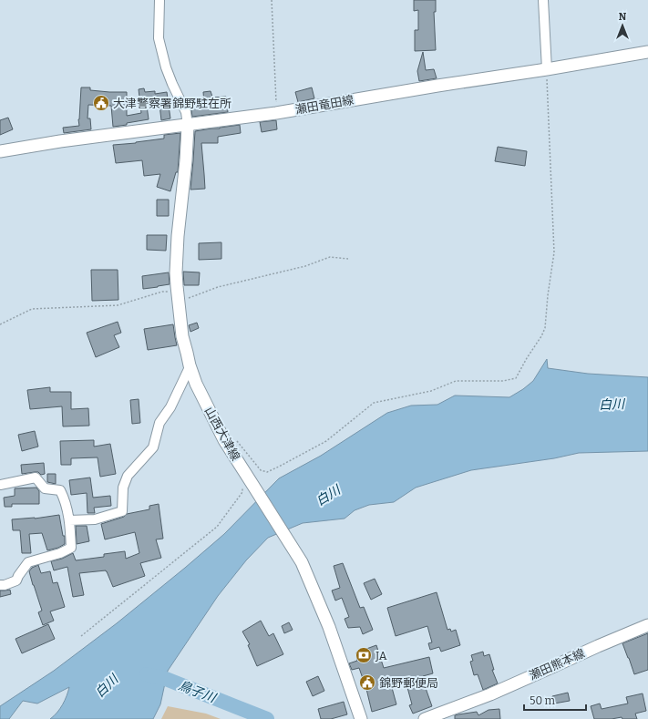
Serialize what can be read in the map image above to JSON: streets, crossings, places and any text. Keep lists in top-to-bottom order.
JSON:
{
  "streets": {
    "main road": ["瀬田竜田線", "山西大津線", "瀬田熊本線"]
  },
  "crossings": [
    ["瀬田竜田線", "山西大津線"]
  ],
  "water": ["白川", "鳥子川"],
  "places": {
    "public building": ["大津警察署錦野駐在所", "錦野郵便局"],
    "bank": ["JA"]
  },
  "scale_bar": "50 m",
  "north": "top"
}
